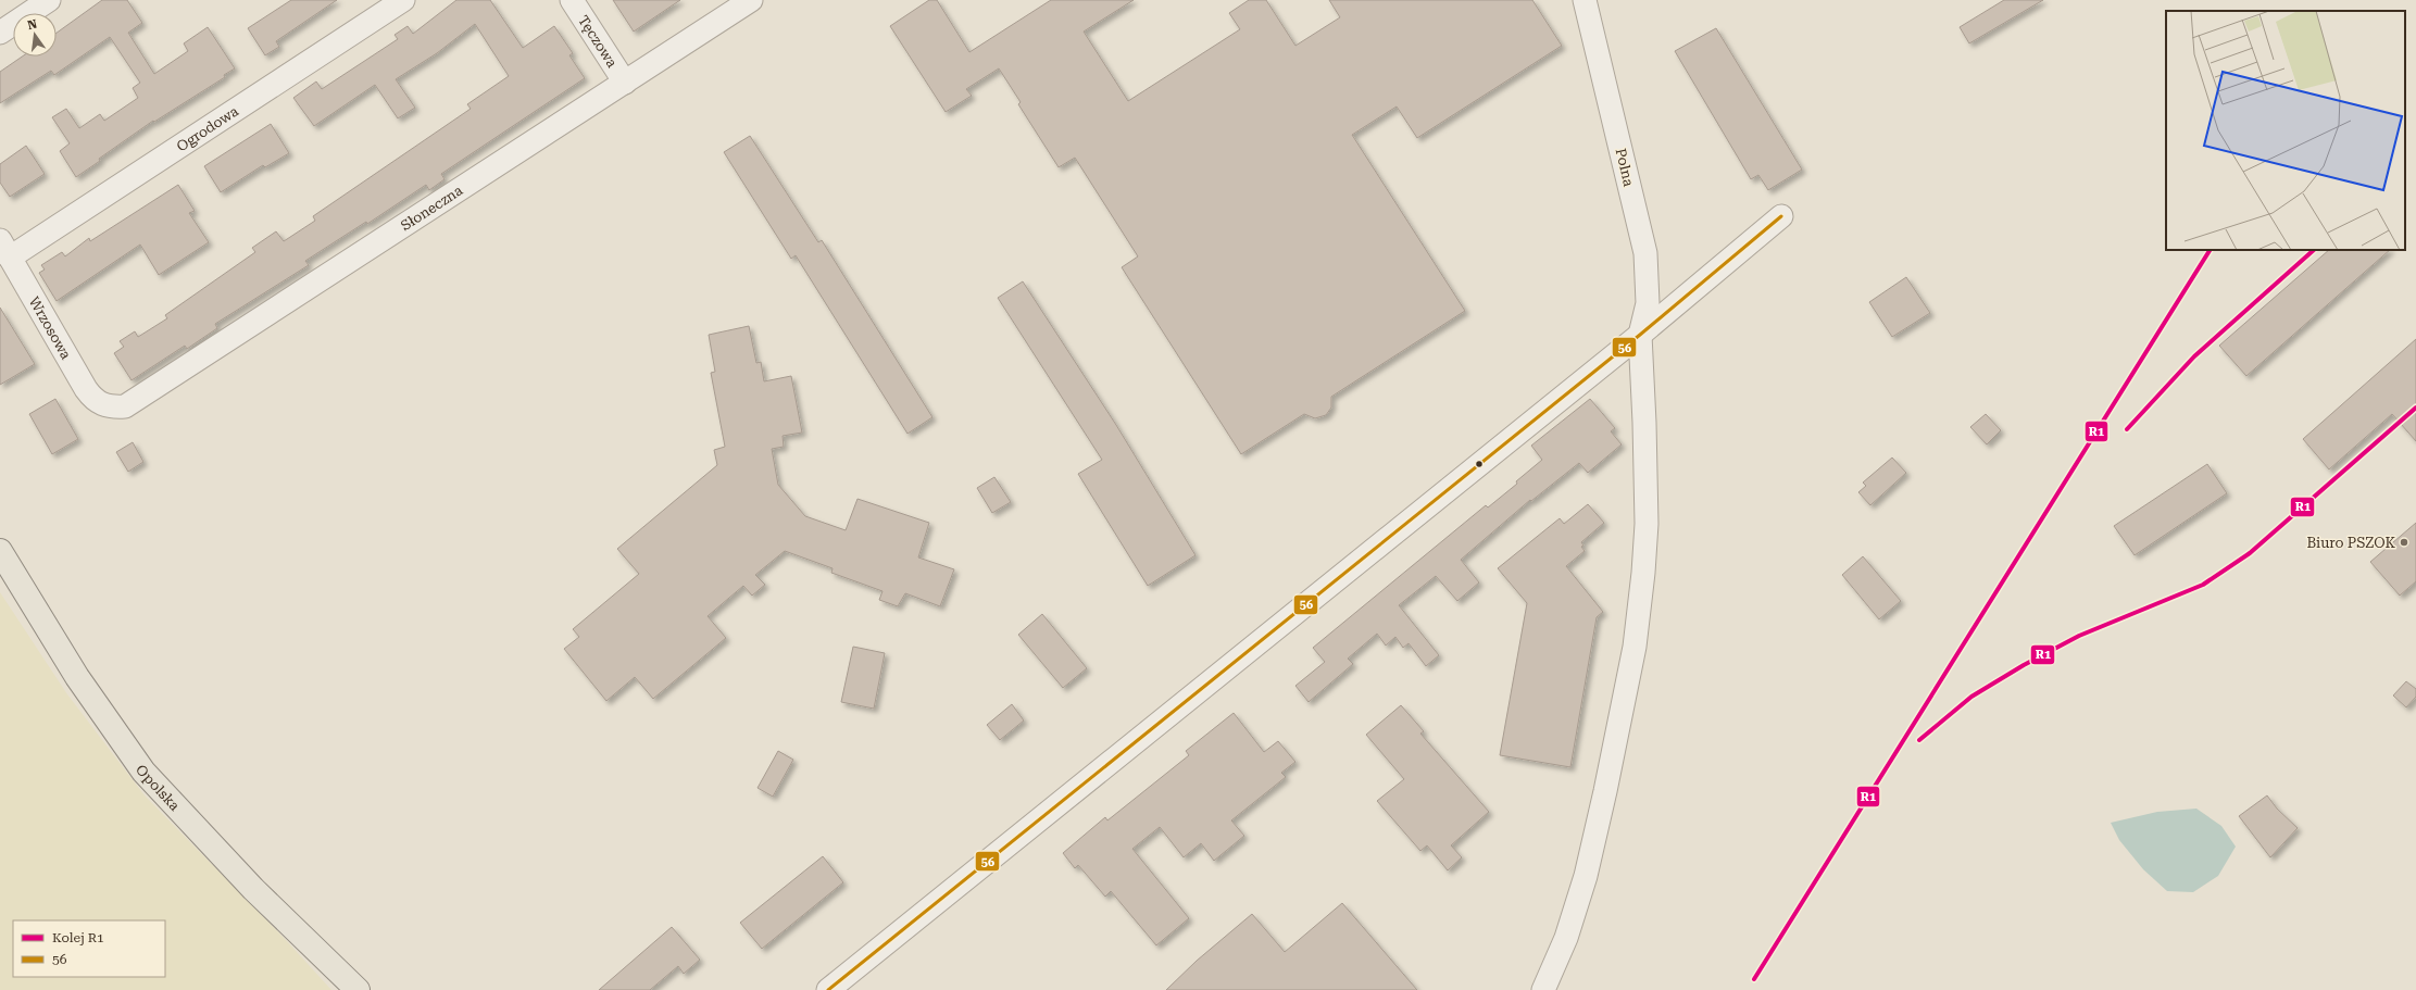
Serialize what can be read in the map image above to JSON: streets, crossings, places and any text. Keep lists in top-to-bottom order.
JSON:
{
  "streets": {
    "main road": ["Opolska"],
    "street": [
      "Tęczowa",
      "Ogrodowa",
      "Polna",
      "Słoneczna",
      "Wrzosowa"
    ]
  },
  "crossings": [
    ["Tęczowa", "Słoneczna"],
    ["Ogrodowa", "Wrzosowa"],
    ["Słoneczna", "Wrzosowa"]
  ],
  "places": ["Biuro PSZOK"],
  "lines": ["transit line 56", "rail line R1"],
  "legend": ["Kolej R1", "56"],
  "north": "top"
}
